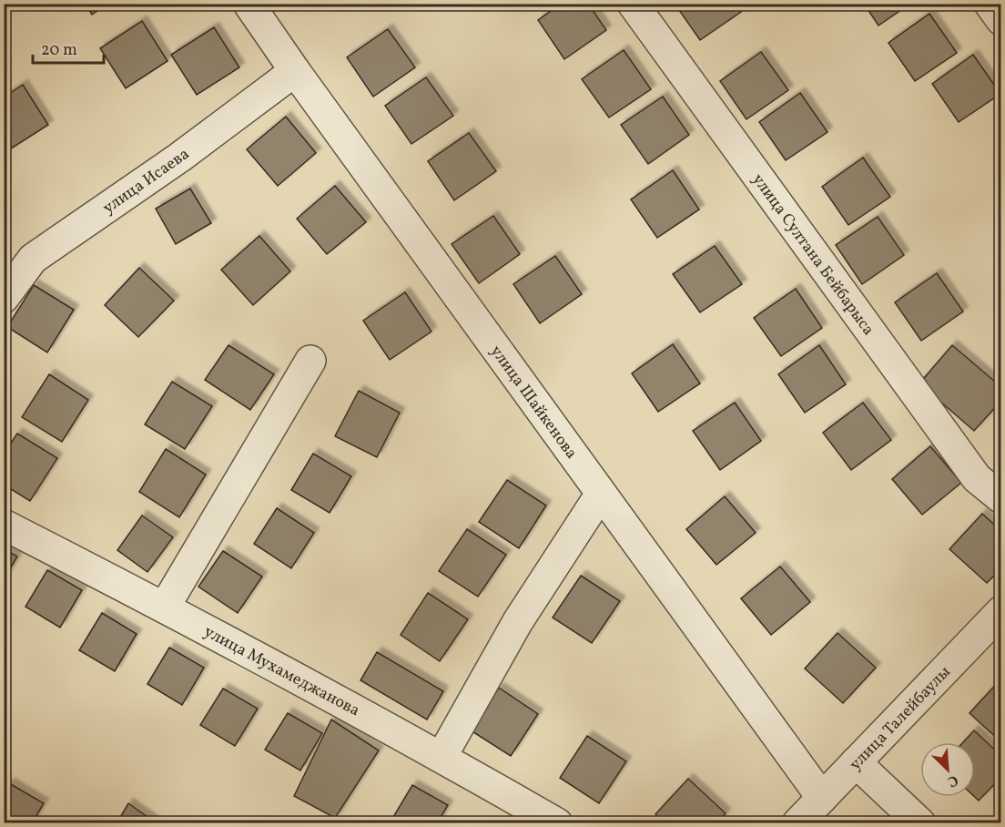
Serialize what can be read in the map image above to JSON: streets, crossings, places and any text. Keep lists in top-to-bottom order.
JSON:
{
  "streets": {
    "street": [
      "улица Исаева",
      "улица Султана Бейбарыса",
      "улица Шайкенова",
      "улица Мухамеджанова",
      "улица Талейбаулы"
    ]
  },
  "crossings": [
    ["улица Исаева", "улица Шайкенова"],
    ["улица Шайкенова", "улица Талейбаулы"]
  ],
  "scale_bar": "20 m",
  "north": "bottom right"
}
